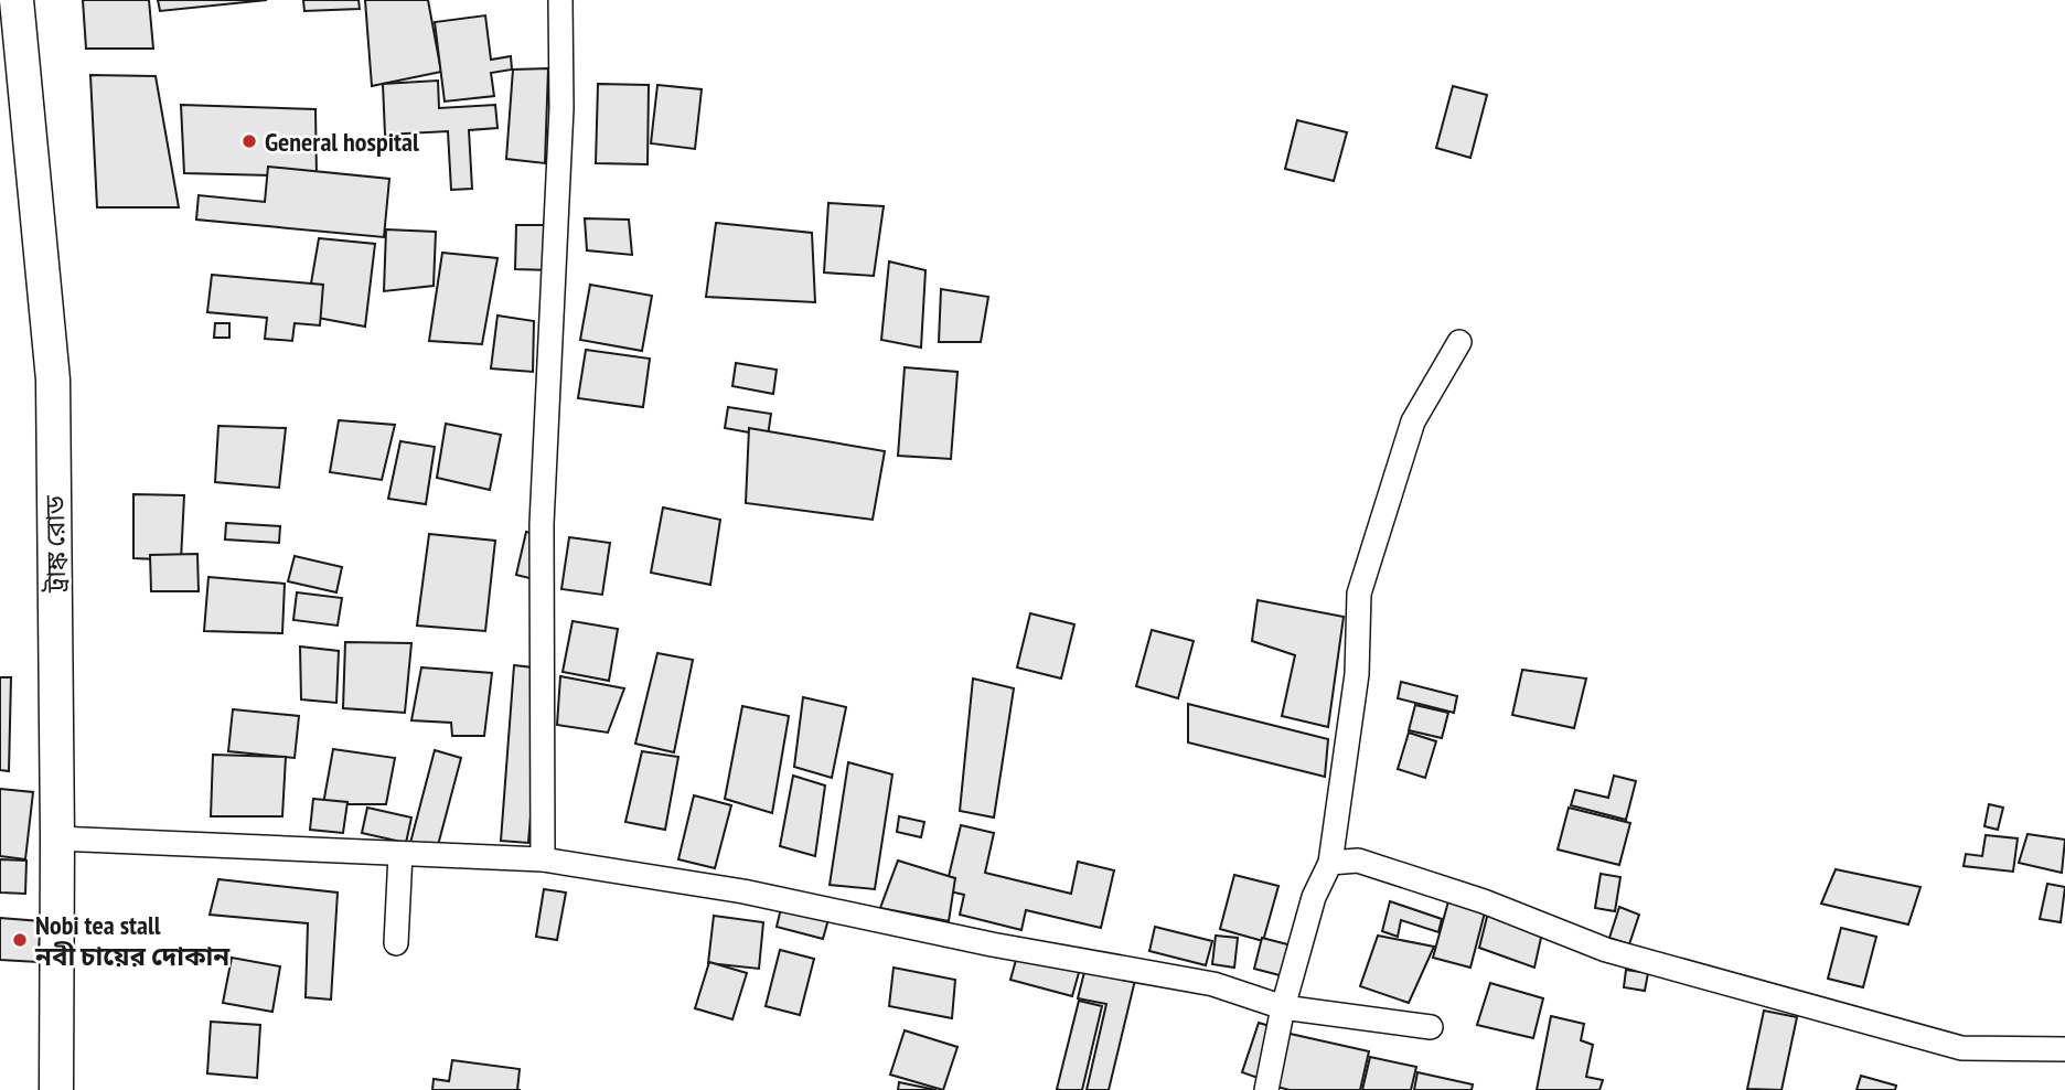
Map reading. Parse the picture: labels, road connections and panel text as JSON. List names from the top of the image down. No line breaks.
{"streets":{"main road":["ট্রাঙ্ক রোড"]},"places":["General hospital","Nobi tea stall নবী চায়ের দোকান"]}
